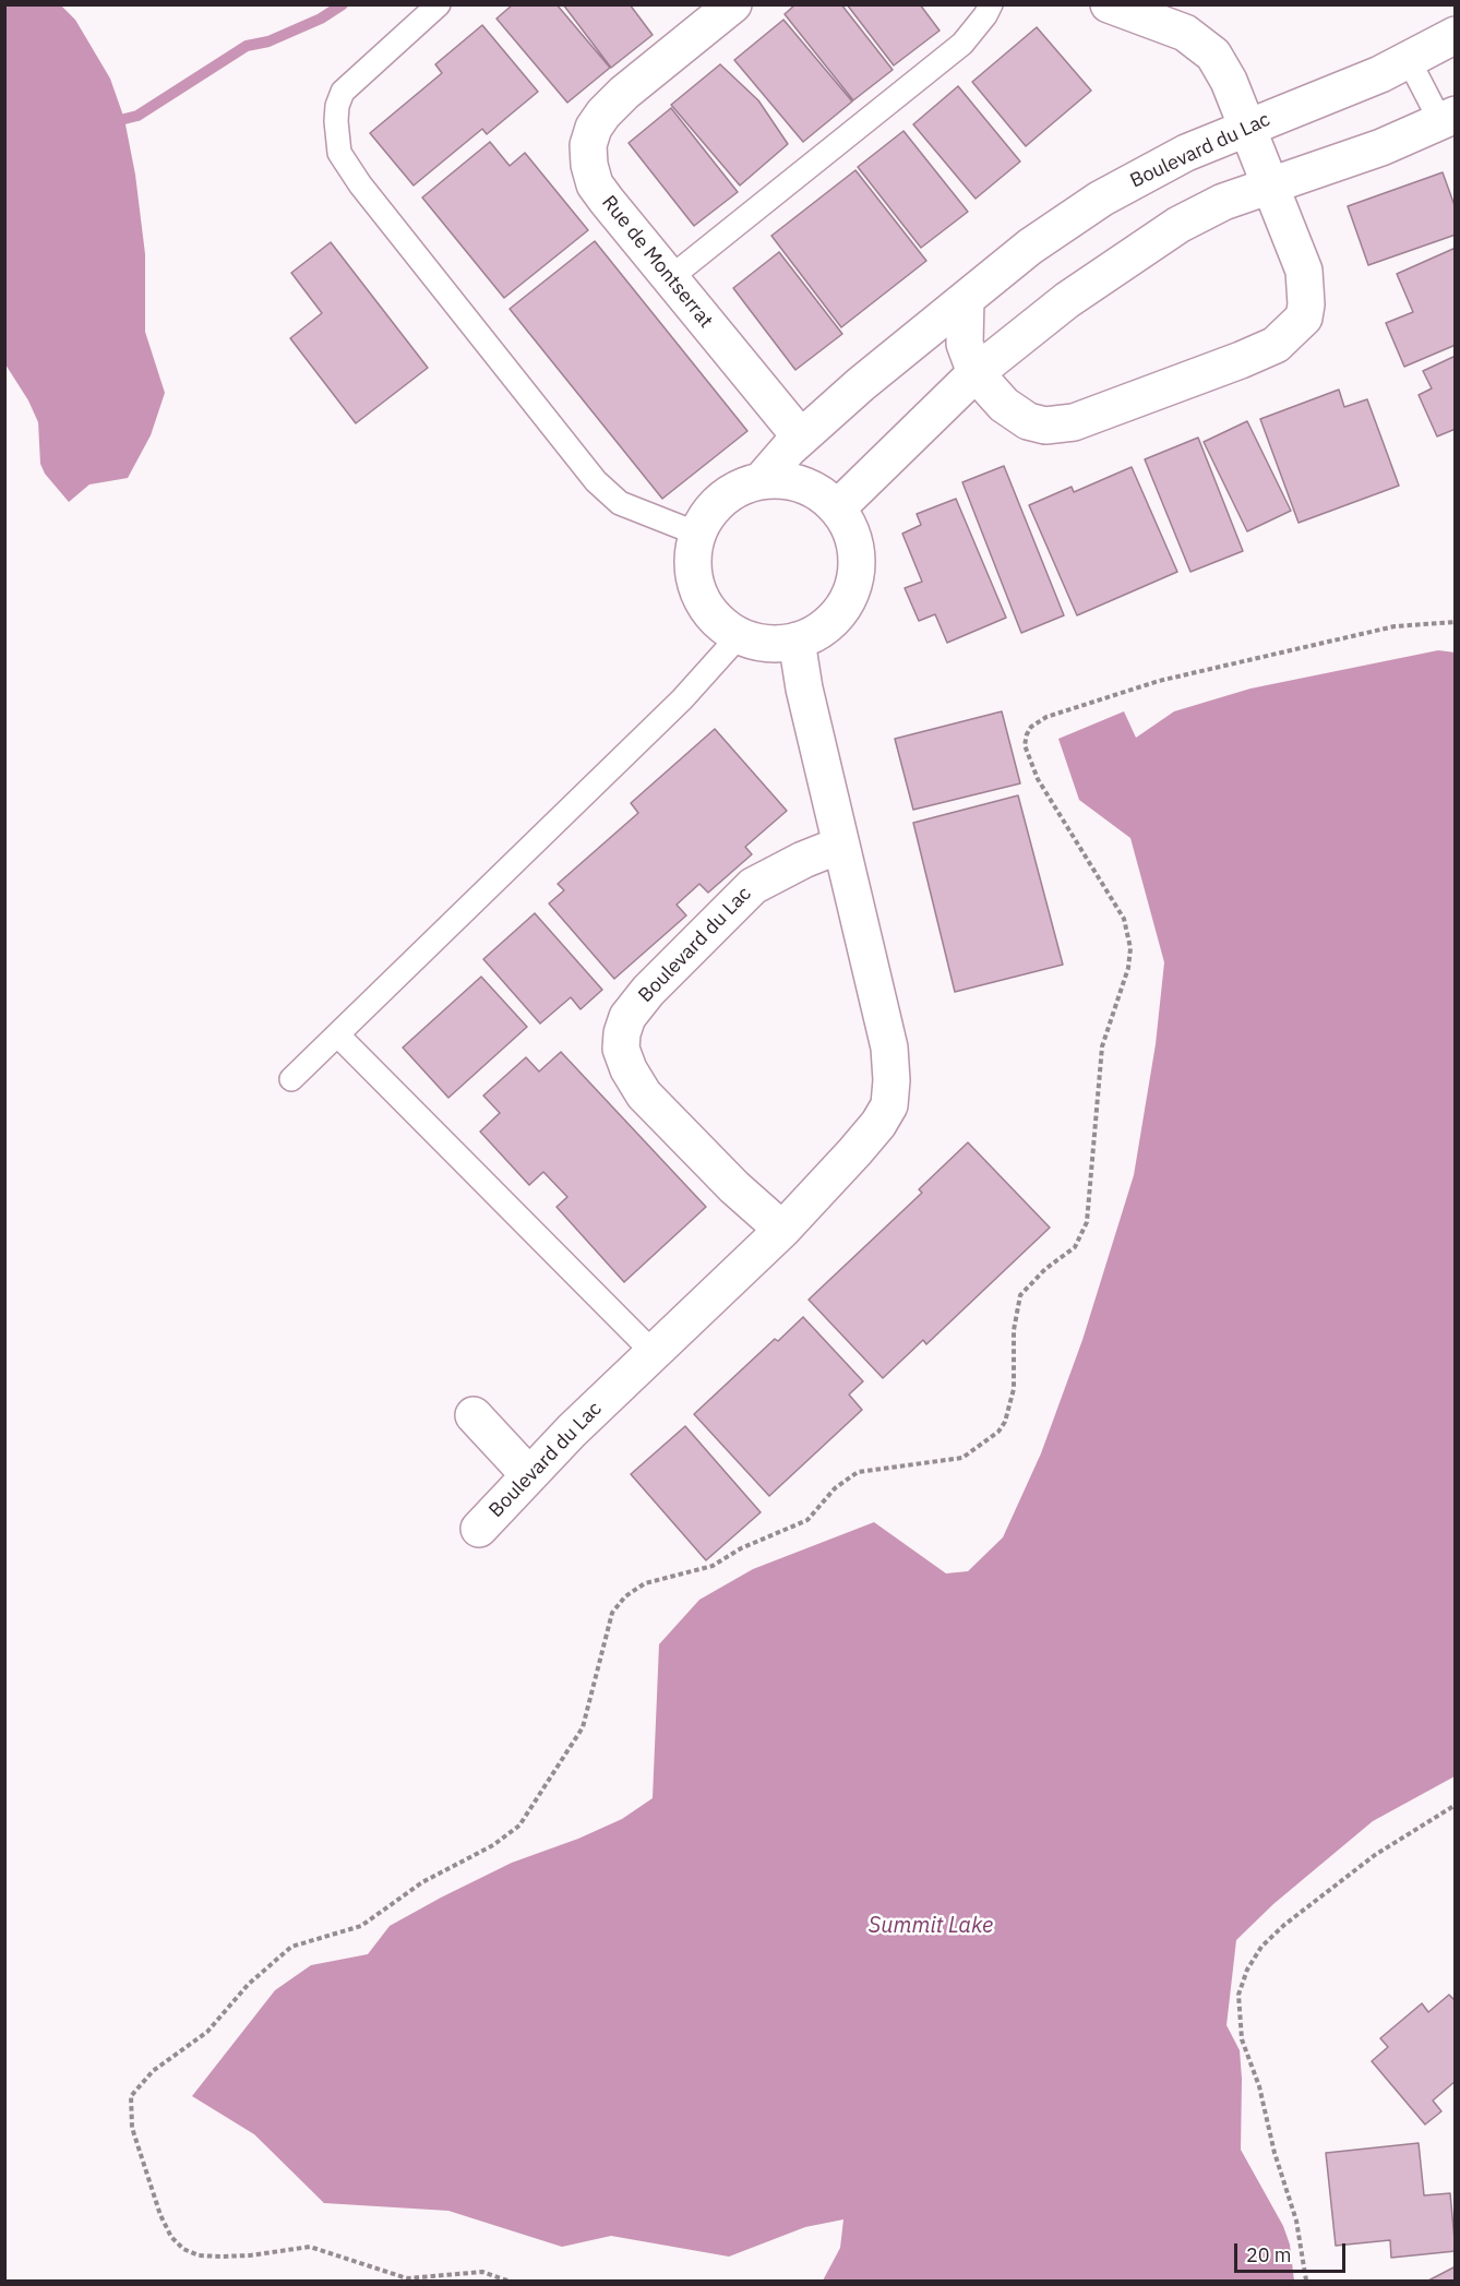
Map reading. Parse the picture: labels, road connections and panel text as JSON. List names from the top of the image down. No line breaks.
{"streets":{"street":["Boulevard du Lac","Rue de Montserrat"]},"crossings":[["Boulevard du Lac","Rue de Montserrat"]],"water":["Summit Lake"],"scale_bar":"20 m"}
